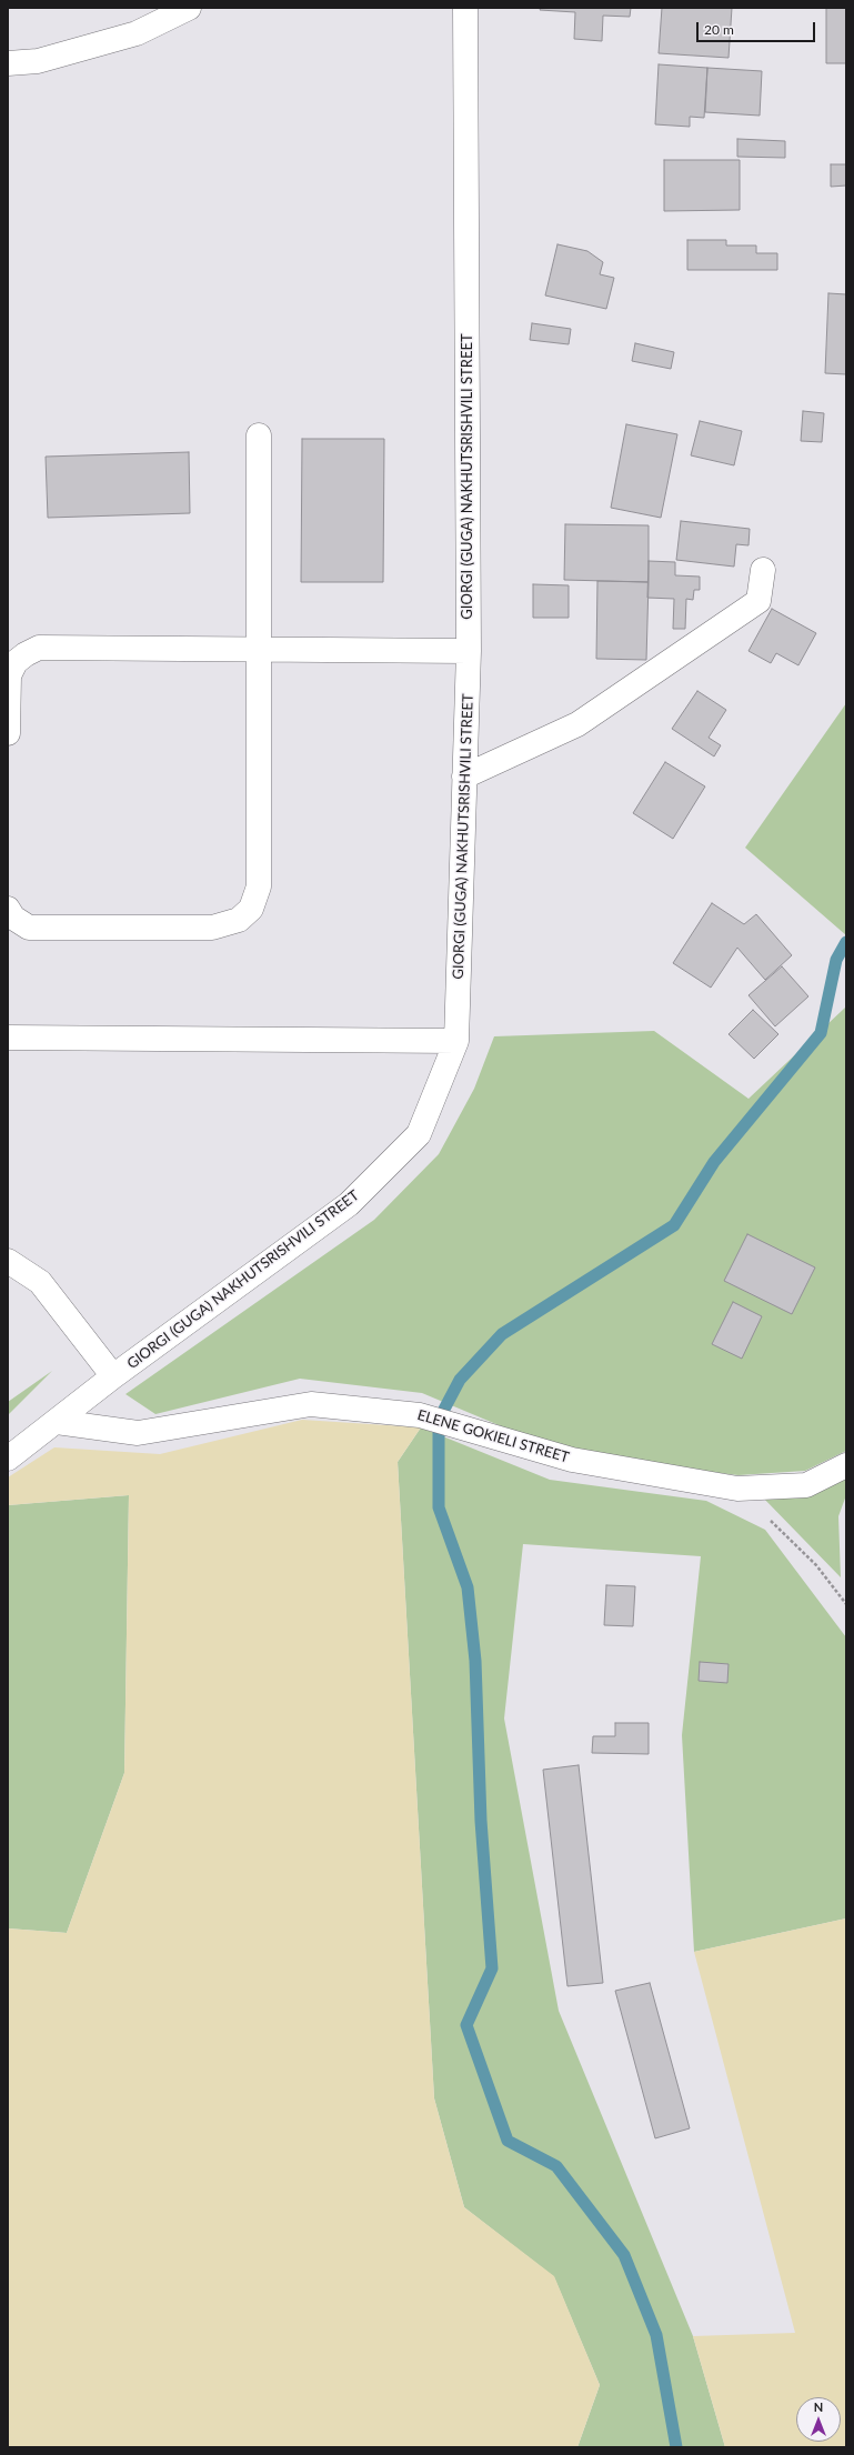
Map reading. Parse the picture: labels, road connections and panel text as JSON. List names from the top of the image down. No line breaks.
{"streets":{"street":["GIORGI (GUGA) NAKHUTSRISHVILI STREET","ELENE GOKIELI STREET"]},"crossings":[["GIORGI (GUGA) NAKHUTSRISHVILI STREET","ELENE GOKIELI STREET"]],"scale_bar":"20 m","north":"top"}
